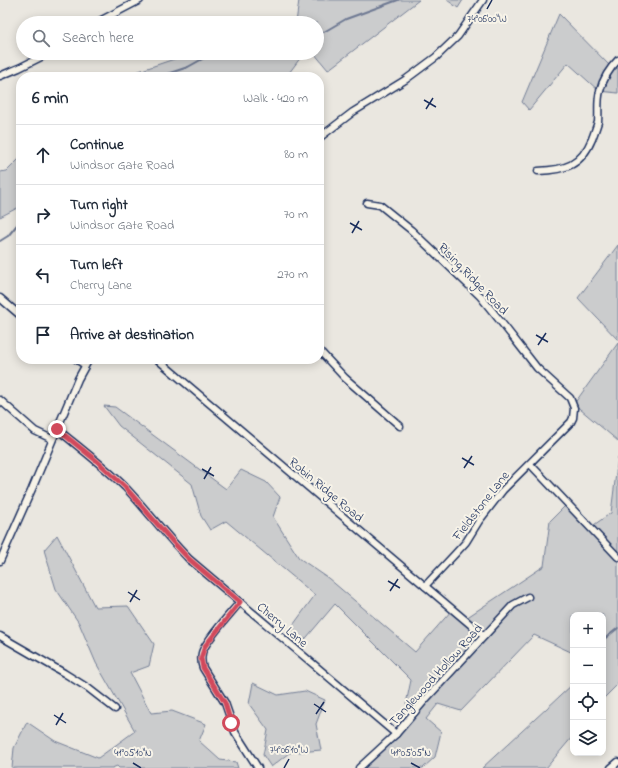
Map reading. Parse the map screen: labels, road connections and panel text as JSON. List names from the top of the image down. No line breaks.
{"streets":{"street":["Rising Ridge Road","Robin Ridge Road","Fieldstone Lane","Cherry Lane","Tanglewood Hollow Road"]},"crossings":[["Rising Ridge Road","Fieldstone Lane"],["Robin Ridge Road","Fieldstone Lane"],["Robin Ridge Road","Tanglewood Hollow Road"],["Cherry Lane","Tanglewood Hollow Road"]],"page":{"search":"Search here","heading":["6 min","Walk · 420 m"],"list":[["Continue","Windsor Gate Road","80 m"],["Turn right","Windsor Gate Road","70 m"],["Turn left","Cherry Lane","270 m"],"Arrive at destination"],"map_buttons":["+","−"]},"coordinates":["74°06'00\"W","74°06'10\"W","41°05'10\"N","41°05'05\"N"]}
